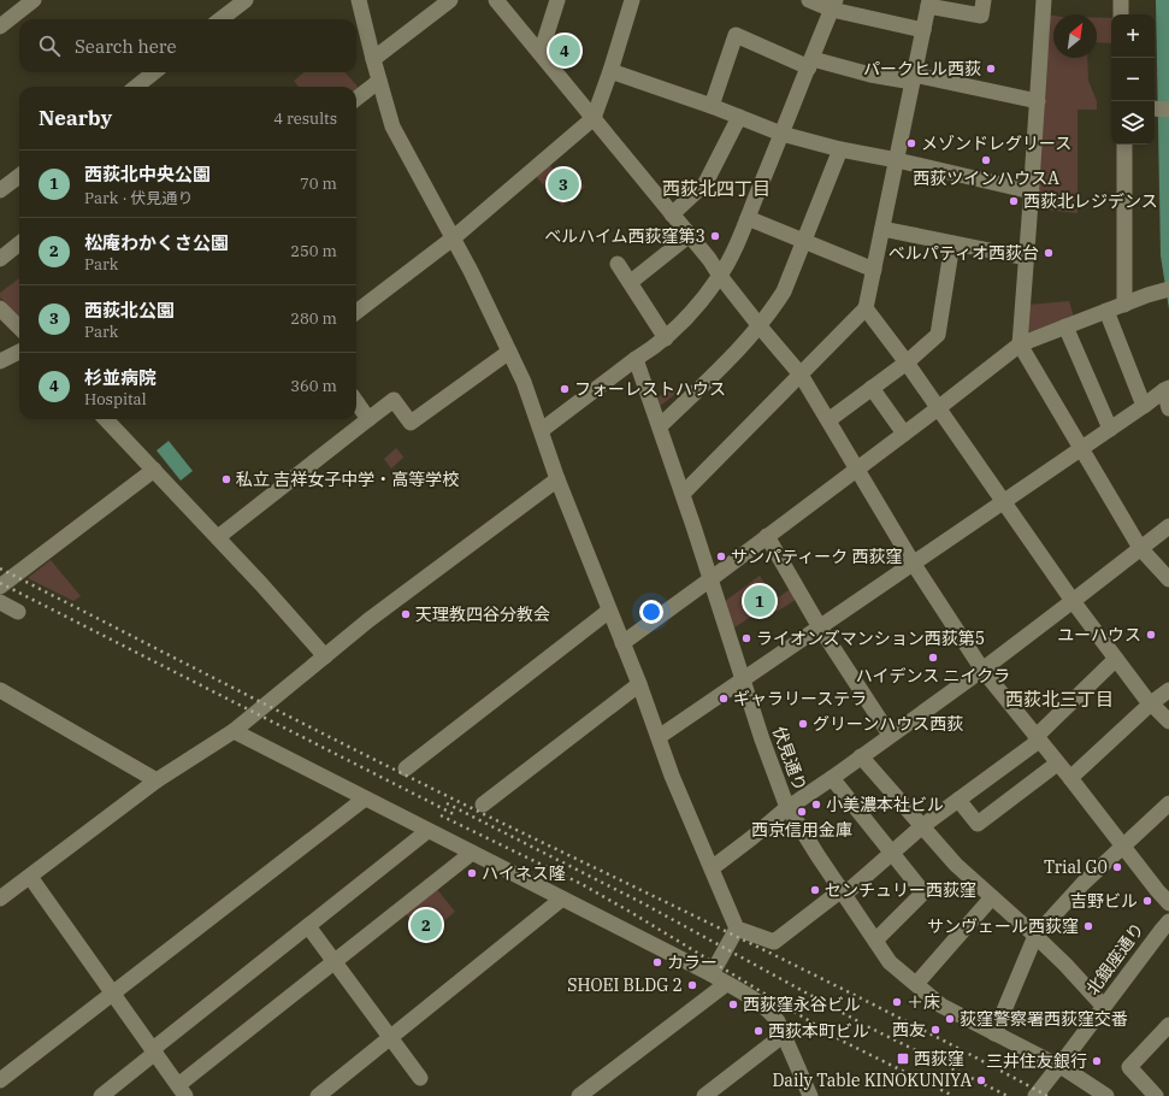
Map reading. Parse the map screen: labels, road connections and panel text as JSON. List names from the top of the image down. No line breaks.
{"streets":{"street":["伏見通り","北銀座通り"]},"crossings":[["伏見通り","北銀座通り"]],"districts":["西荻北四丁目","西荻北三丁目"],"places":{"other":["パークヒル西荻","メゾンドレグリース","西荻ツインハウスA","西荻北レジデンス","ベルハイム西荻窪第3","ベルパティオ西荻台","フォーレストハウス","私立 吉祥女子中学・高等学校","サンパティーク 西荻窪","天理教四谷分教会","ユーハウス","ライオンズマンション西荻第5","ハイデンス ニイクラ","ギャラリーステラ","グリーンハウス西荻","小美濃本社ビル","西京信用金庫","Trial G0","ハイネス隆","センチュリー西荻窪","吉野ビル","サンヴェール西荻窪","カラー","SHOEI BLDG 2","＋床","西荻窪永谷ビル","荻窪警察署西荻窪交番","西友","西荻本町ビル","三井住友銀行","Daily Table KINOKUNIYA"],"transit":["西荻窪"]},"north":"top right","page":{"map_buttons":["+","−"],"search":"Search here","pins":["4","3","1","2"],"heading":["Nearby","4 results"],"list":[{"mark":"1","name":"西荻北中央公園","note":"Park · 伏見通り","value":"70 m"},{"mark":"2","name":"松庵わかくさ公園","note":"Park","value":"250 m"},{"mark":"3","name":"西荻北公園","note":"Park","value":"280 m"},{"mark":"4","name":"杉並病院","note":"Hospital","value":"360 m"}]}}
